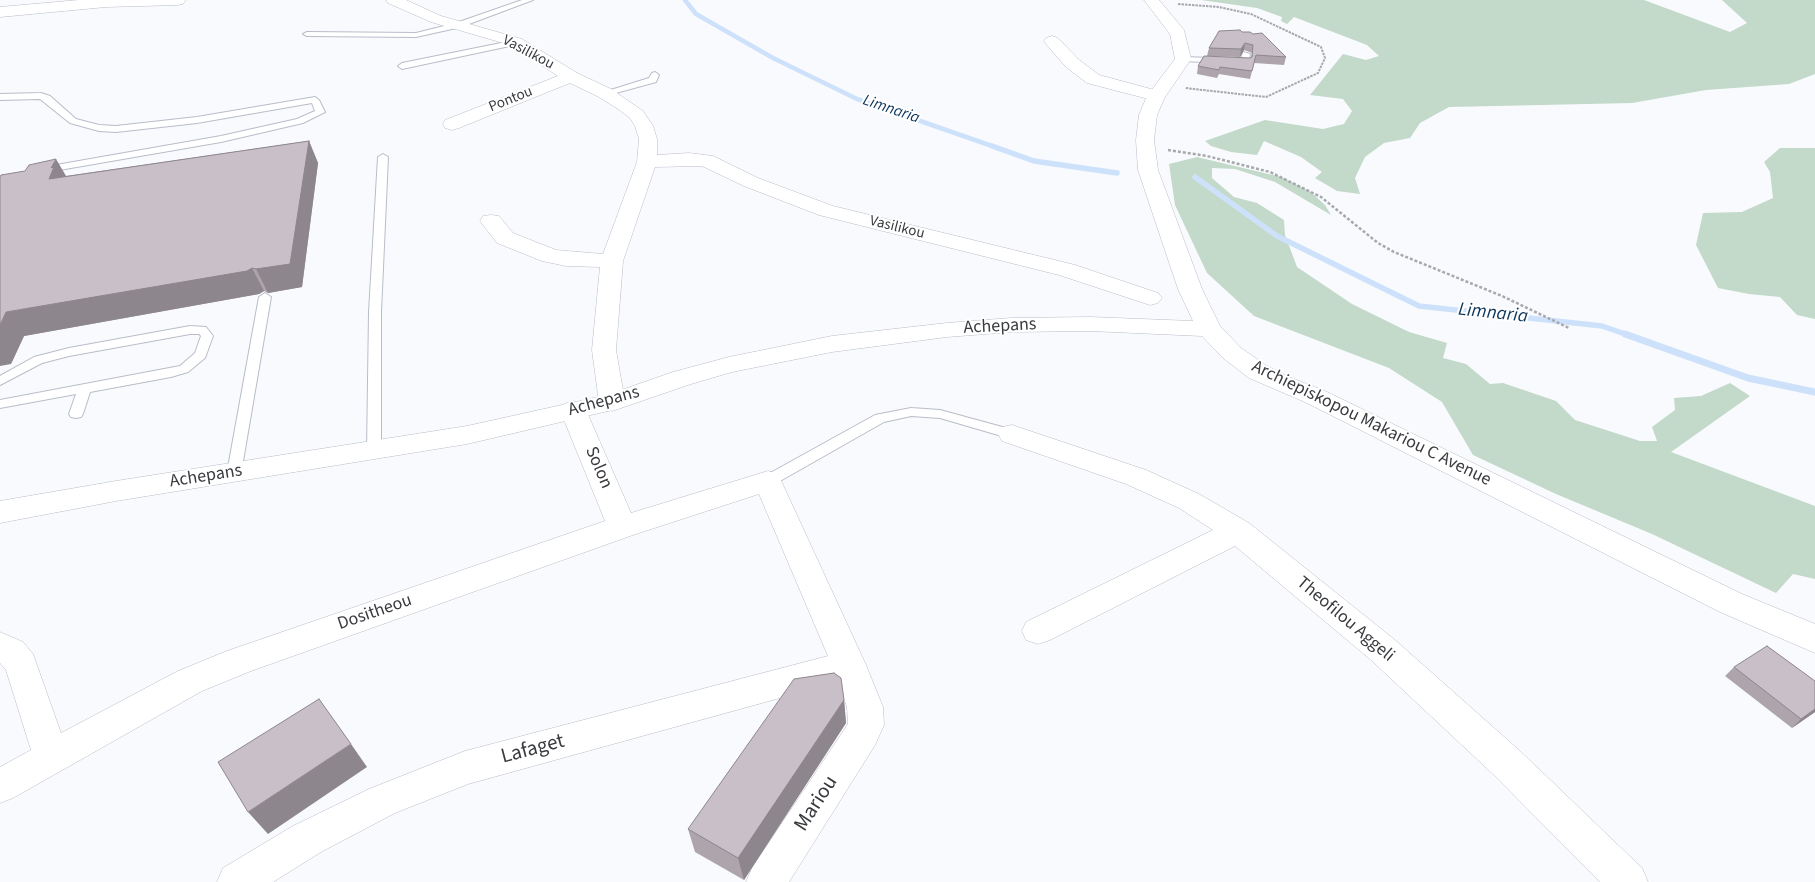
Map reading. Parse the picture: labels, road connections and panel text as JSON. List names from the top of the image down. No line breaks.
{"streets":{"street":["Vasilikou","Pontou","Achepans","Archiepiskopou Makariou C Avenue","Solon","Dositheou","Theofilou Aggeli","Lafaget","Mariou"]},"crossings":[["Vasilikou","Pontou"],["Vasilikou","Achepans"],["Achepans","Archiepiskopou Makariou C Avenue"],["Achepans","Solon"],["Solon","Dositheou"],["Lafaget","Mariou"]],"water":["Limnaria"]}
